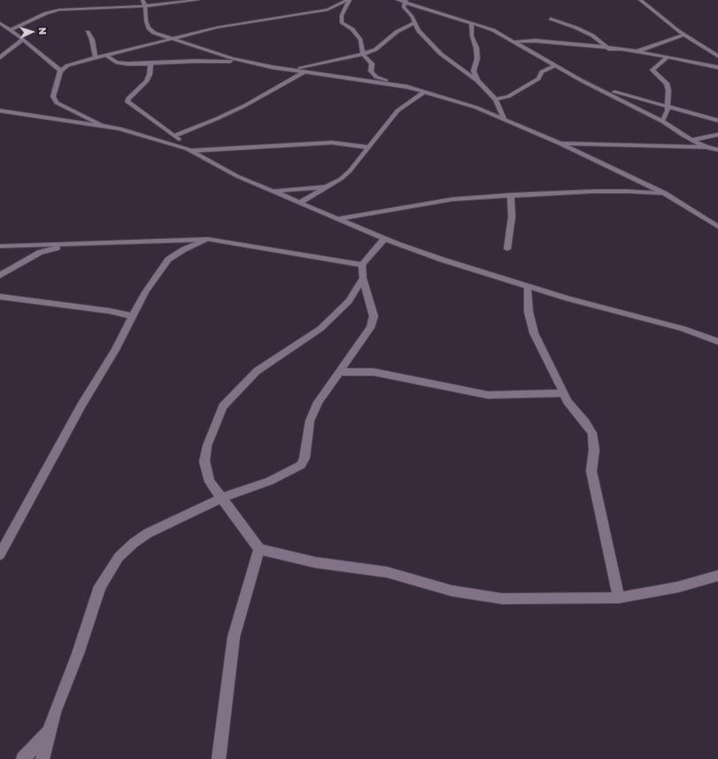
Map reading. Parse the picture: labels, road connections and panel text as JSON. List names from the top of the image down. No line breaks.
{"north":"right"}
